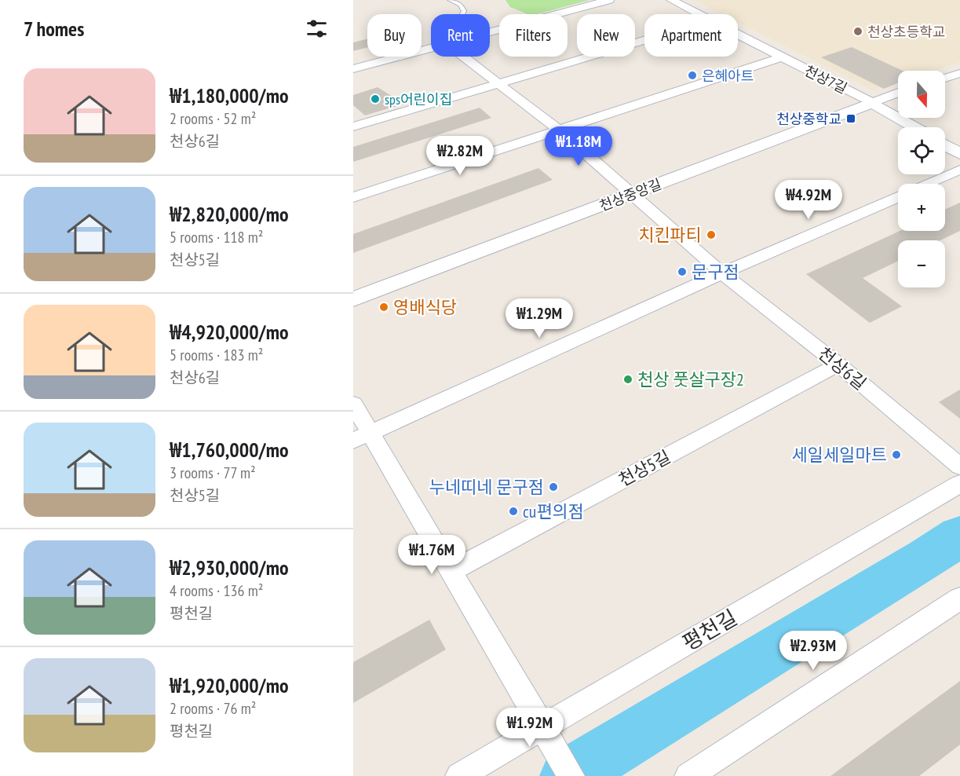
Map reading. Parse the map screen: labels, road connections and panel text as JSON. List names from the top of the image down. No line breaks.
{"streets":{"street":["천상7길","천상중앙길","천상6길","천상5길","평천길"]},"crossings":[["천상7길","천상중앙길"],["천상중앙길","천상6길"],["천상6길","천상5길"]],"places":{"other":["천상초등학교","은혜아트","sps어린이집","치킨파티","문구점","영배식당","천상 풋살구장2","세일세일마트","누네띠네 문구점","cu편의점"],"transit":["천상중학교"]},"north":"bottom","page":{"heading":"7 homes","chip":["Buy","Rent","Filters","New","Apartment"],"list":[{"name":"₩1,180,000/mo","note":"2 rooms · 52 m² · 천상6길"},{"name":"₩2,820,000/mo","note":"5 rooms · 118 m² · 천상5길"},{"name":"₩4,920,000/mo","note":"5 rooms · 183 m² · 천상6길"},{"name":"₩1,760,000/mo","note":"3 rooms · 77 m² · 천상5길"},{"name":"₩2,930,000/mo","note":"4 rooms · 136 m² · 평천길"},{"name":"₩1,920,000/mo","note":"2 rooms · 76 m² · 평천길"}],"map_buttons":["+","−"],"price":["₩1.18M","₩2.82M","₩4.92M","₩1.29M","₩1.76M","₩2.93M","₩1.92M"]}}
